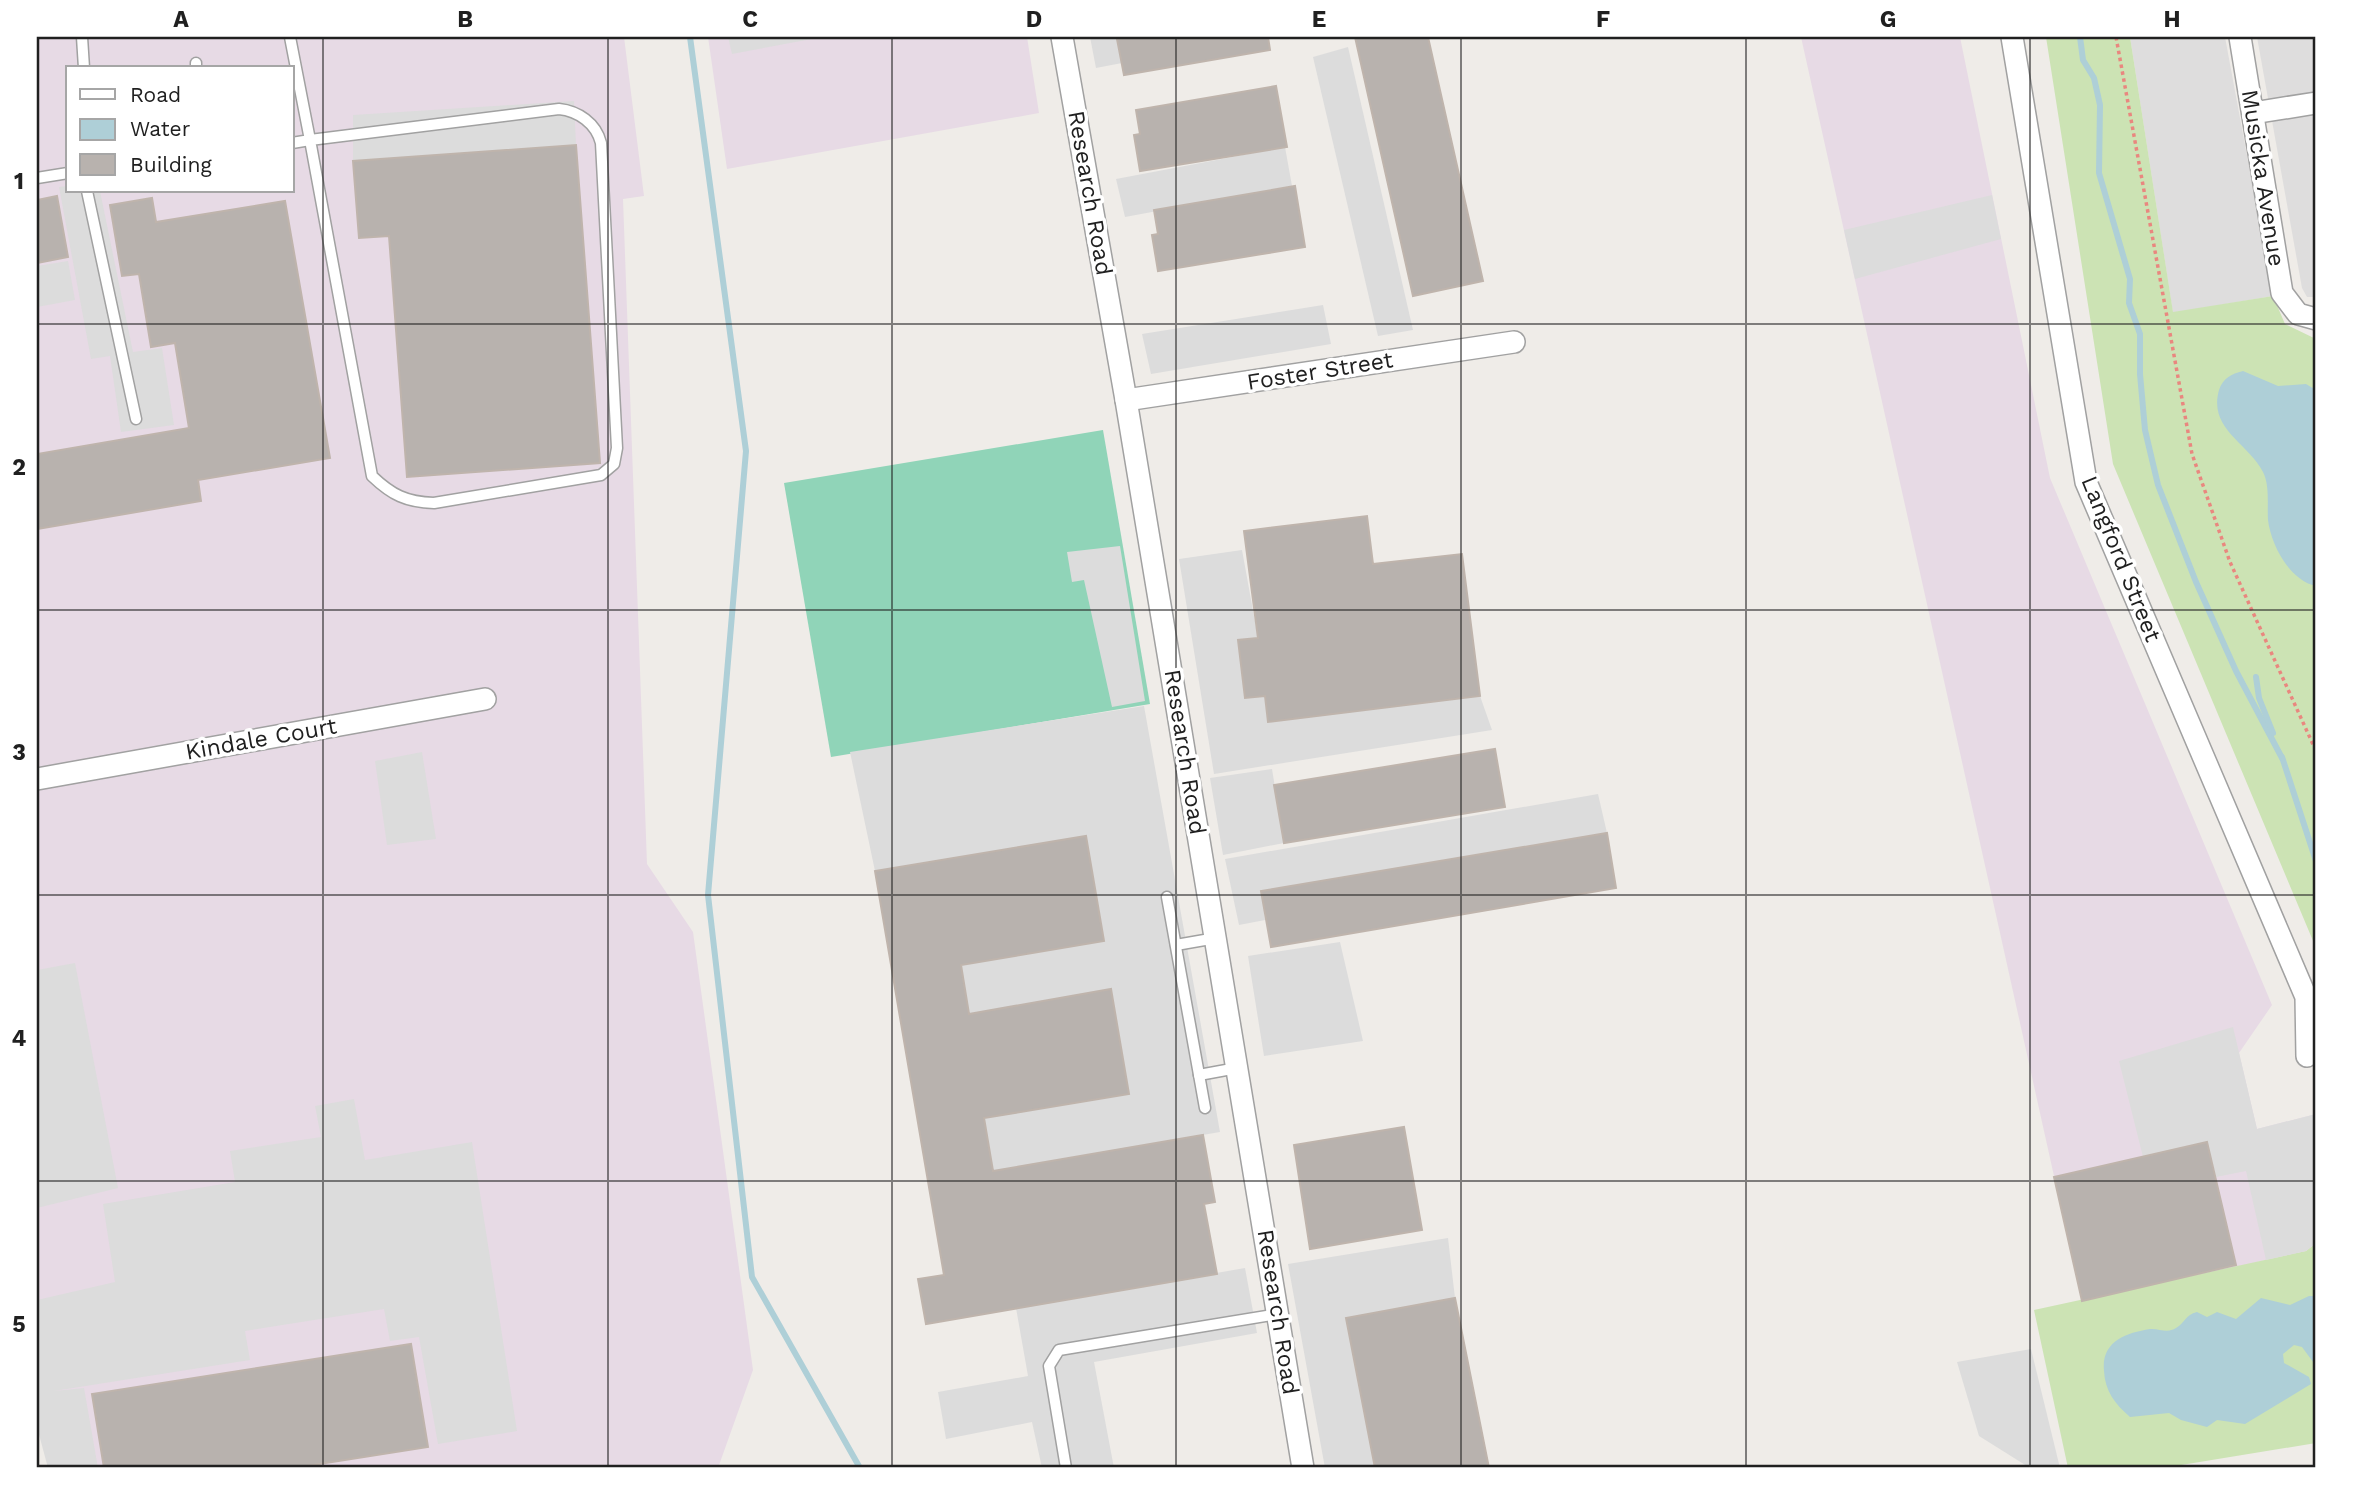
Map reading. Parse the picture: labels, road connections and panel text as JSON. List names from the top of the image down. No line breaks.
{"streets":{"street":["Musicka Avenue","Research Road","Foster Street","Langford Street","Kindale Court"]},"crossings":[["Research Road","Foster Street"]],"legend":["Road","Water","Building"],"grid":{"columns":["A","B","C","D","E","F","G","H"],"rows":["1","2","3","4","5"]}}
